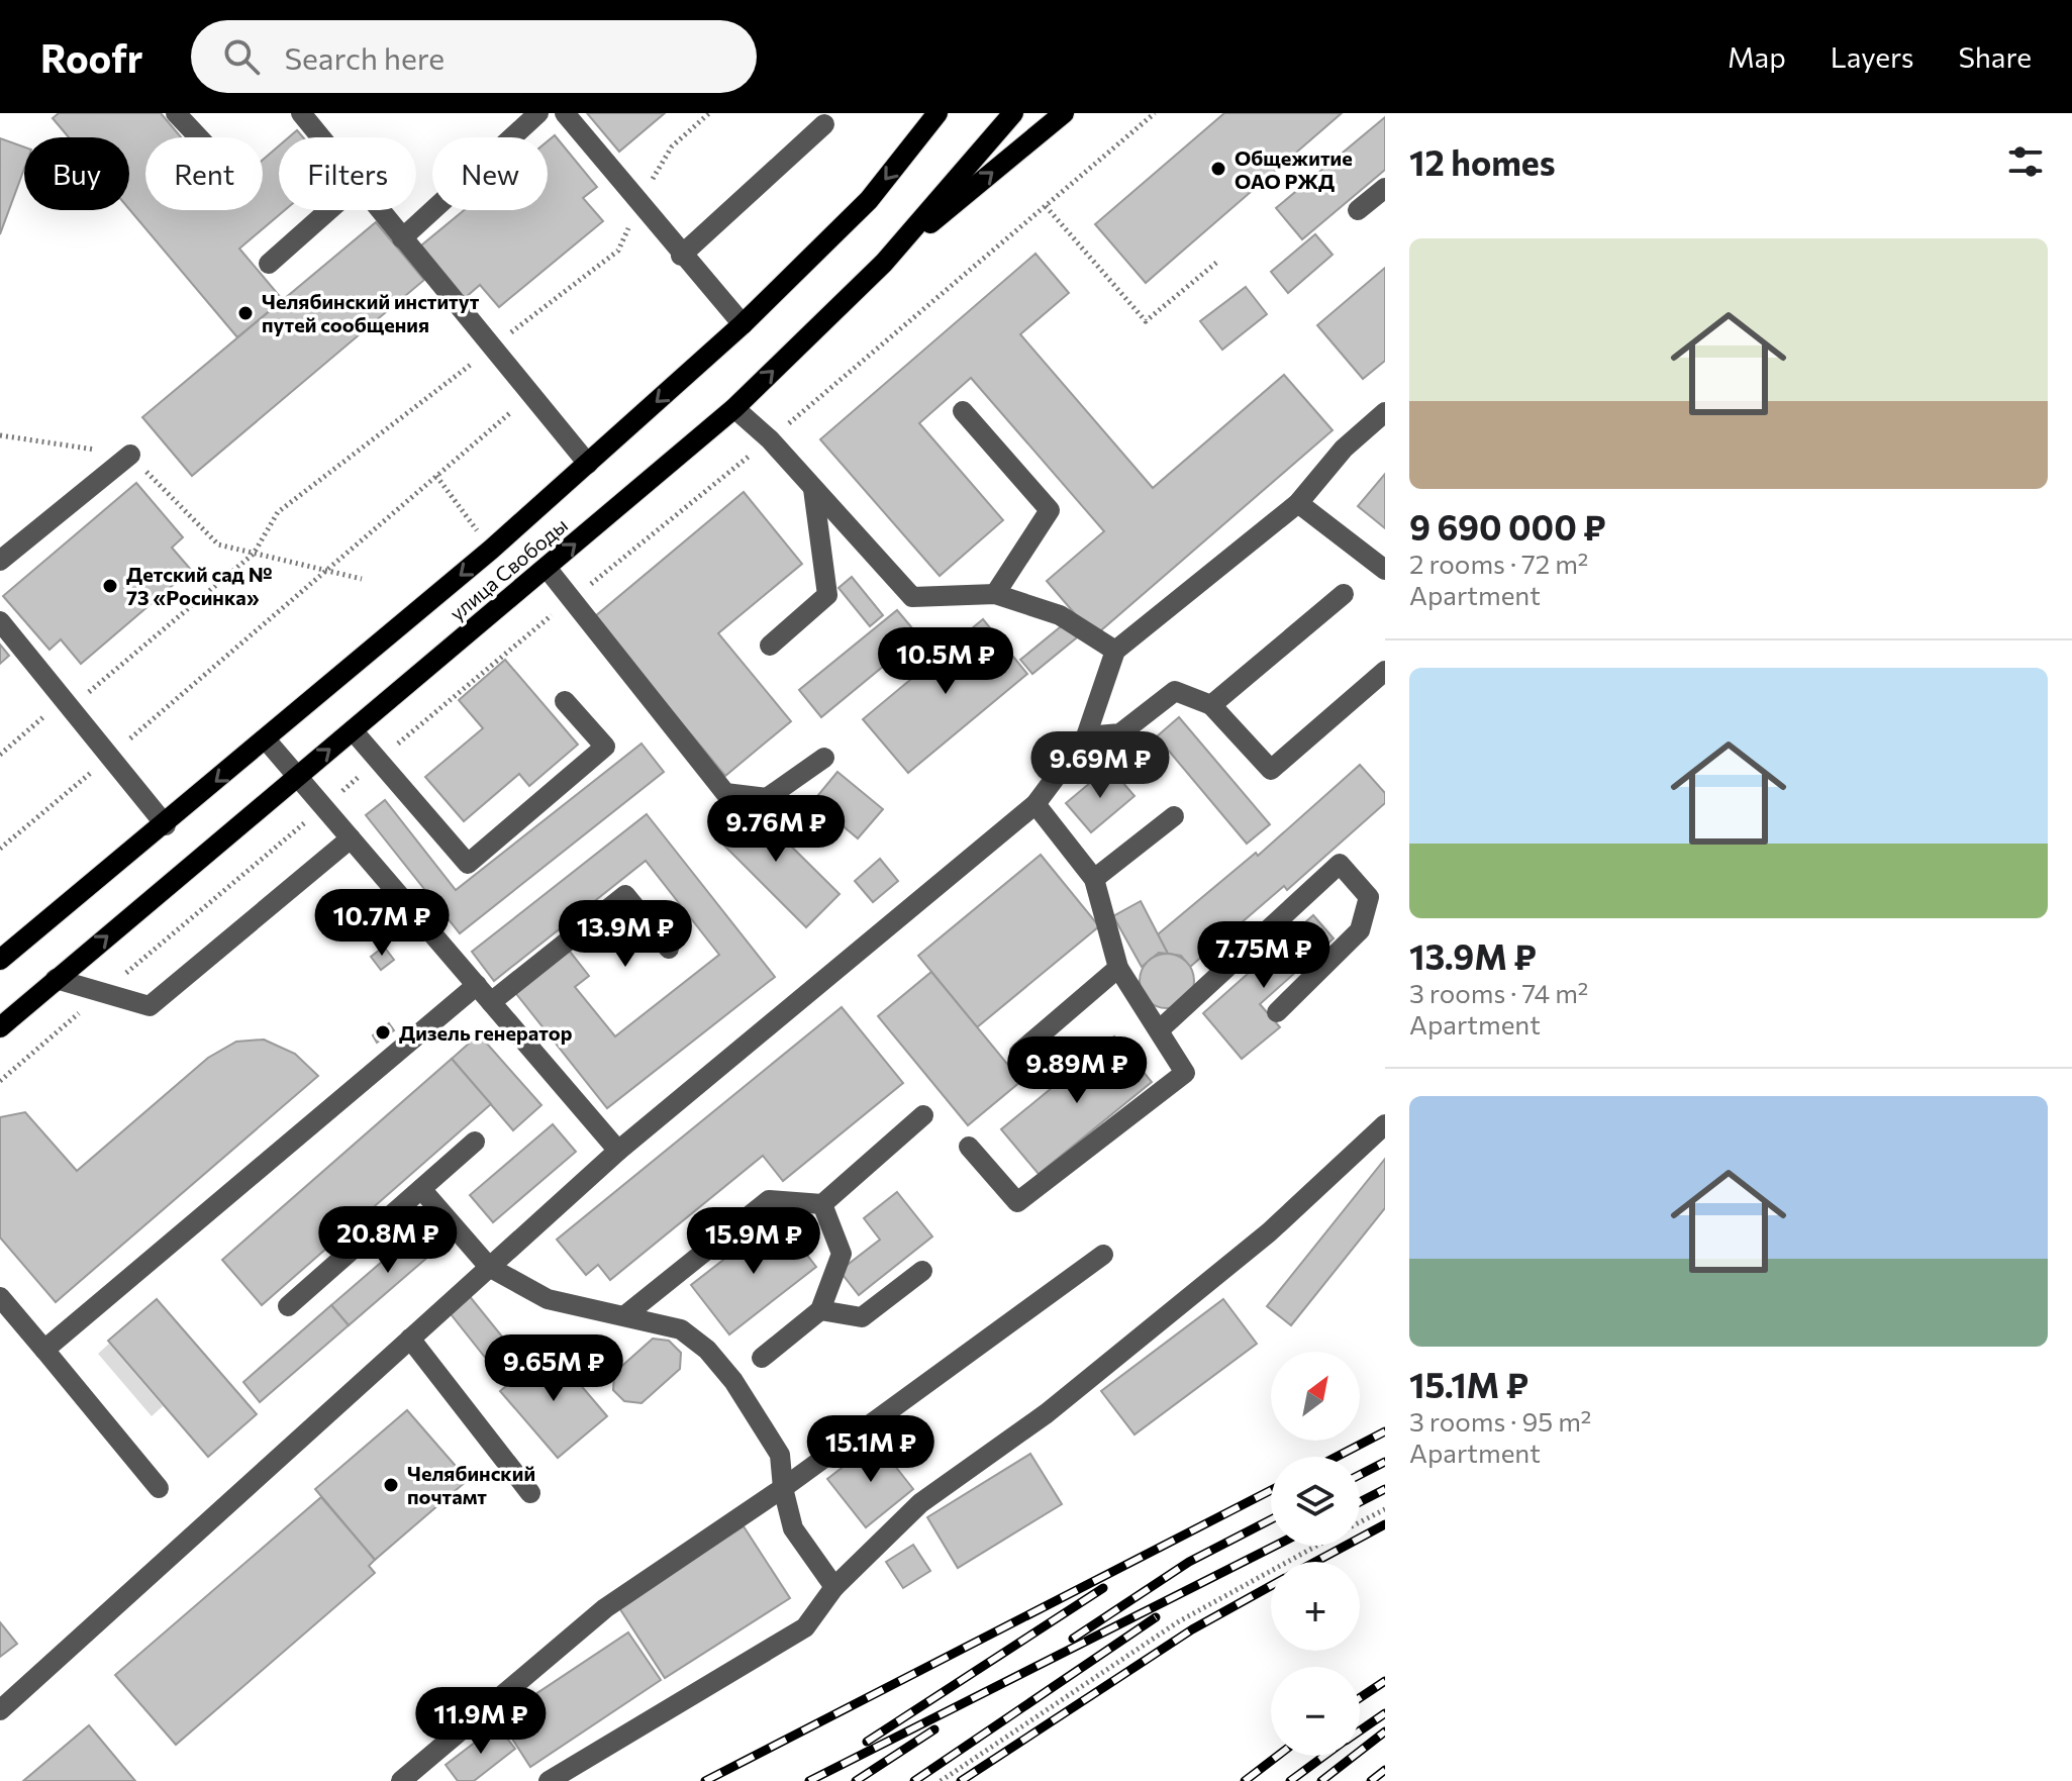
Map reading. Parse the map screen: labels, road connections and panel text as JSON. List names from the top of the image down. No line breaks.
{"streets":{"main road":["улица Свободы"]},"places":["Общежитие ОАО РЖД","Челябинский институт путей сообщения","Детский сад № 73 «Росинка»","Дизель генератор","Челябинский почтамт"],"north":"top right","page":{"header":"Roofr","search":"Search here","nav":["Map","Layers","Share"],"heading":"12 homes","chip":["Buy","Rent","Filters","New"],"list":[{"name":"9 690 000 ₽","note":"2 rooms · 72 m² · Apartment"},{"name":"13.9M ₽","note":"3 rooms · 74 m² · Apartment"},{"name":"15.1M ₽","note":"3 rooms · 95 m² · Apartment"}],"price":["10.5M ₽","9.69M ₽","9.76M ₽","10.7M ₽","13.9M ₽","7.75M ₽","9.89M ₽","20.8M ₽","15.9M ₽","9.65M ₽","15.1M ₽","11.9M ₽"],"map_buttons":["+","−"]}}
